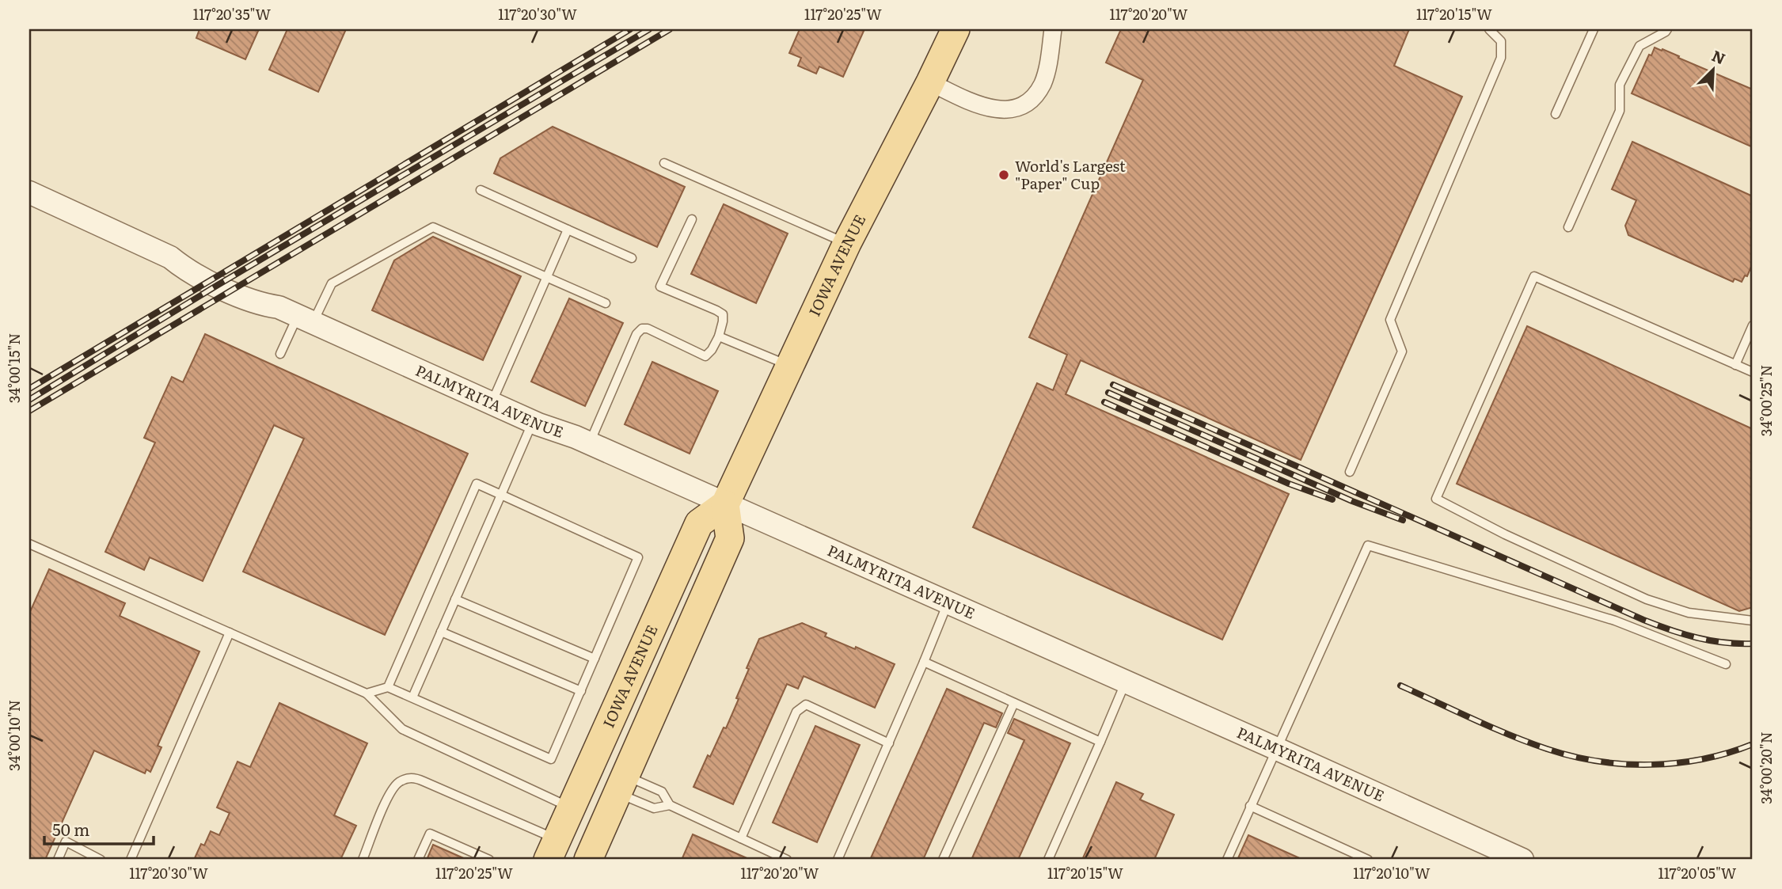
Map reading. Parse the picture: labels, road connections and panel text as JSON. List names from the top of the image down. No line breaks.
{"streets":{"main road":["IOWA AVENUE"],"street":["PALMYRITA AVENUE"]},"crossings":[["IOWA AVENUE","PALMYRITA AVENUE"]],"places":["World's Largest \"Paper\" Cup"],"scale_bar":"50 m","north":"top right","coordinates":["117°20'35\"W","117°20'30\"W","117°20'25\"W","117°20'20\"W","117°20'15\"W","34°00'15\"N","34°00'25\"N","34°00'10\"N","34°00'20\"N","117°20'10\"W","117°20'05\"W"]}
